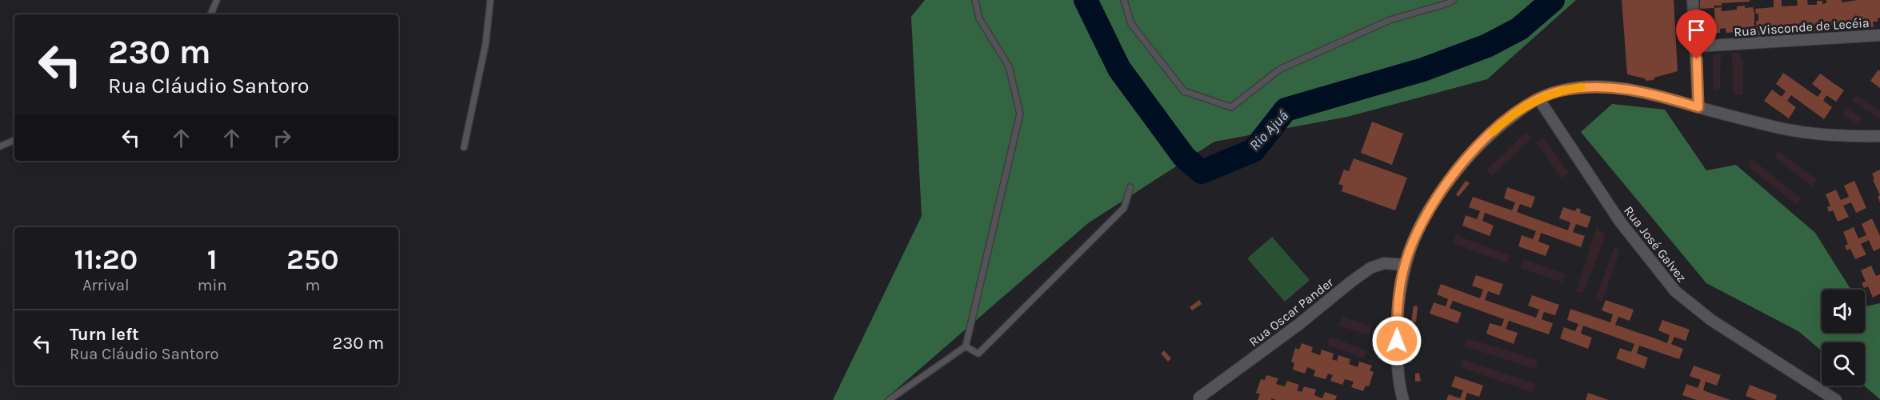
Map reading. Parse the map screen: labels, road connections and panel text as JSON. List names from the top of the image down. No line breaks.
{"streets":{"street":["Rua Visconde de Lecéia","Rua José Galvez","Rua Oscar Pander"]},"water":["Rio Ajuá"],"page":{"turn":["230 m","Rua Cláudio Santoro"],"eta":["11:20","Arrival","1","min","250","m"],"list":[{"name":"Turn left","note":"Rua Cláudio Santoro","value":"230 m"}]}}
